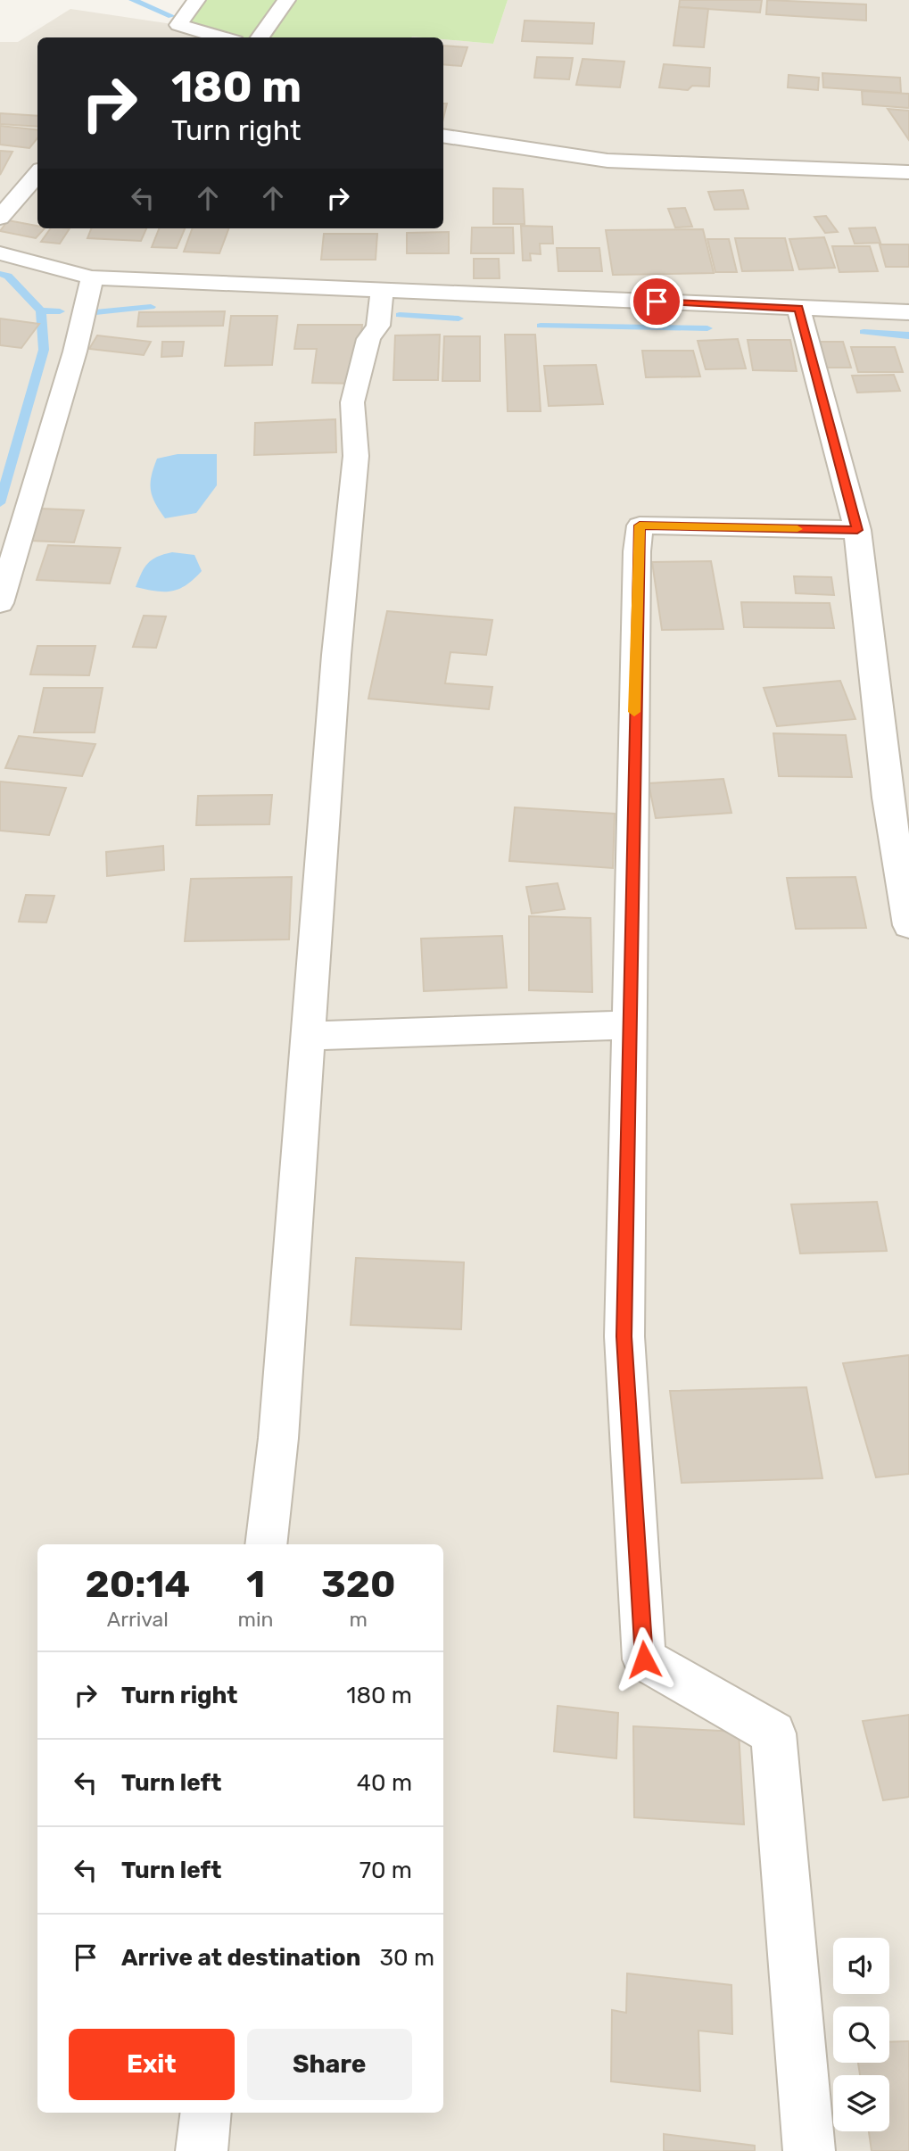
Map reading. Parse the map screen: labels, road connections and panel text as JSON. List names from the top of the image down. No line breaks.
{"page":{"turn":["180 m","Turn right"],"eta":["20:14","Arrival","1","min","320","m"],"list":[{"name":"Turn right","value":"180 m"},{"name":"Turn left","value":"40 m"},{"name":"Turn left","value":"70 m"},{"name":"Arrive at destination","value":"30 m"}],"buttons":["Exit","Share"]}}
